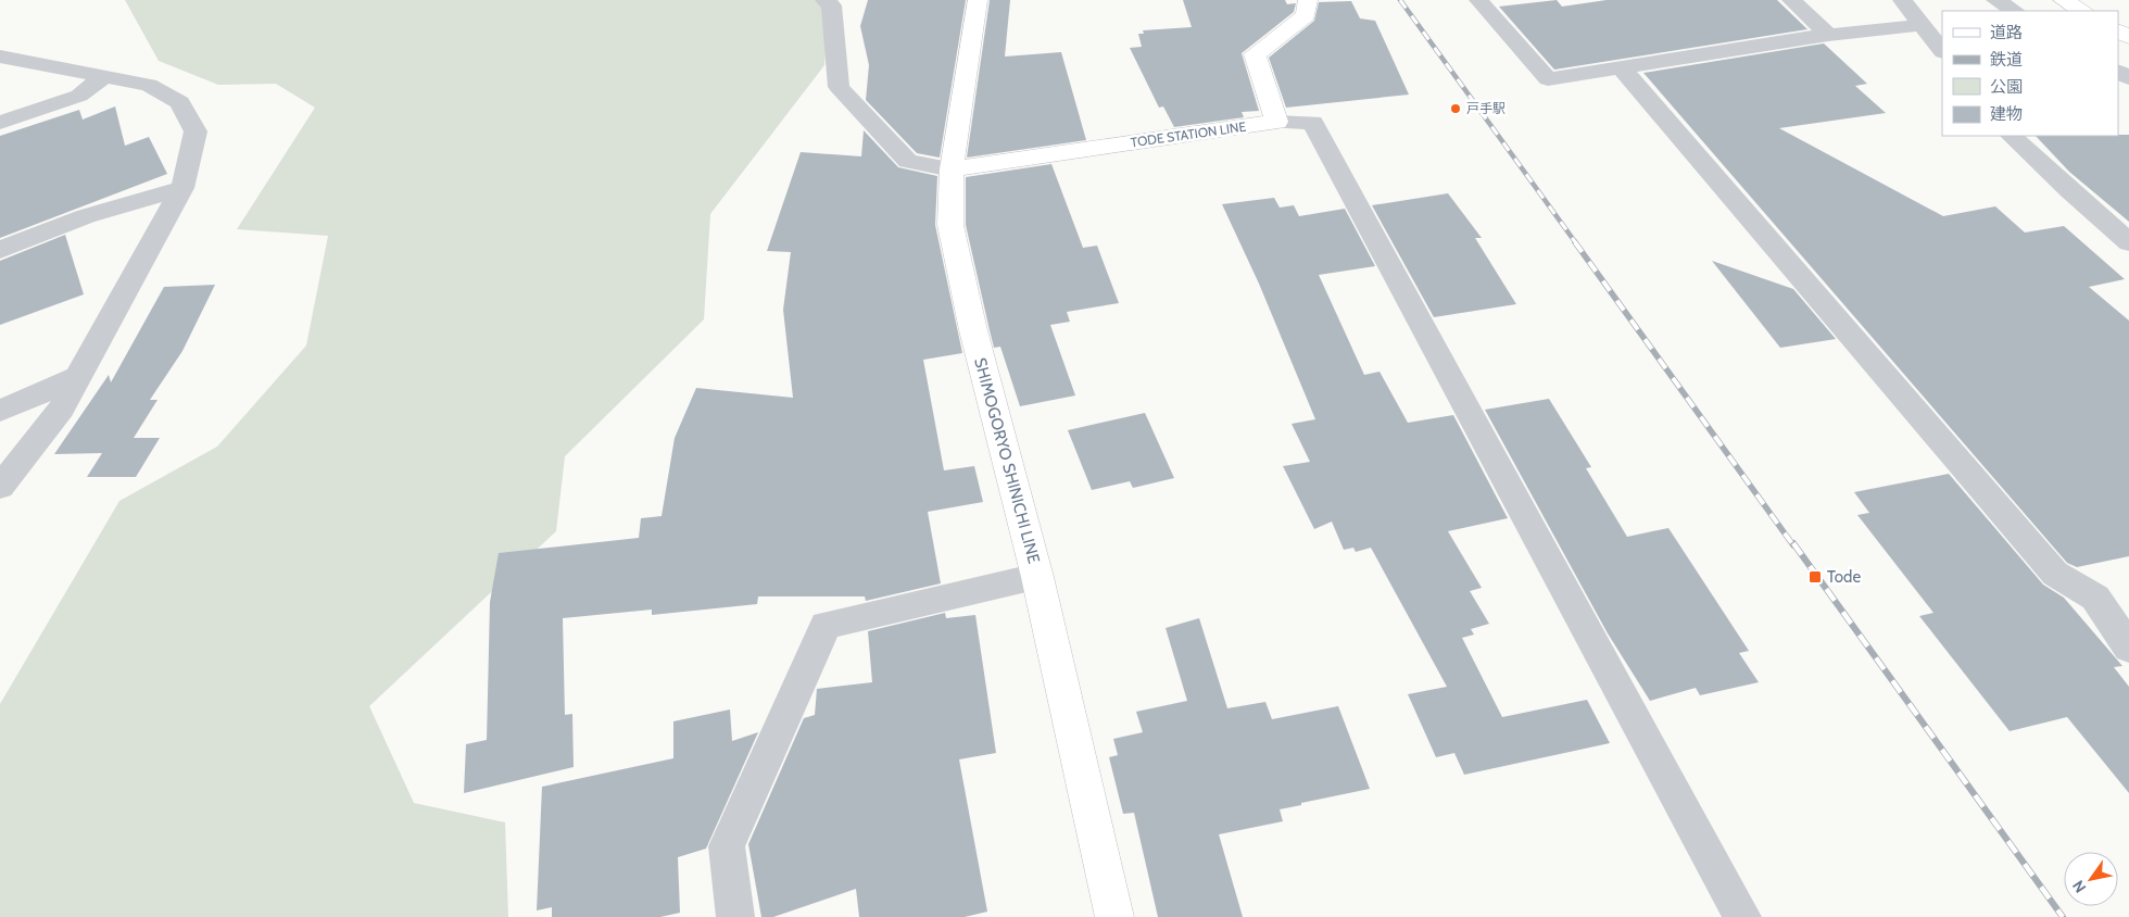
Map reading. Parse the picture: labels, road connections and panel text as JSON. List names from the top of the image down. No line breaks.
{"streets":{"main road":["TODE STATION LINE","SHIMOGORYO SHINICHI LINE"]},"crossings":[["TODE STATION LINE","SHIMOGORYO SHINICHI LINE"]],"places":{"other":["戸手駅"],"transit":["Tode"]},"legend":["道路","鉄道","公園","建物"],"north":"bottom left"}
